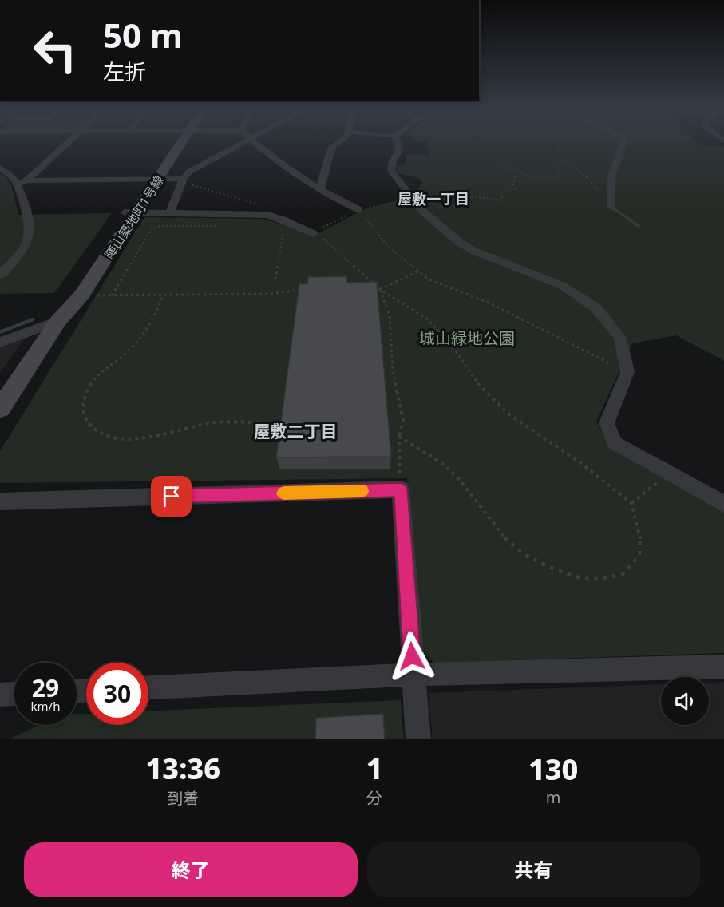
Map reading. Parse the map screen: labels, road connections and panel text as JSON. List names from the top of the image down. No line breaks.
{"streets":{"street":["陣山築地町1号線"]},"districts":["屋敷一丁目","屋敷二丁目"],"parks":["城山緑地公園"],"page":{"turn":["50 m","左折"],"speed":"29 km/h","limit":"30","eta":["13:36","到着","1","分","130","m"],"buttons":["終了","共有"]}}
